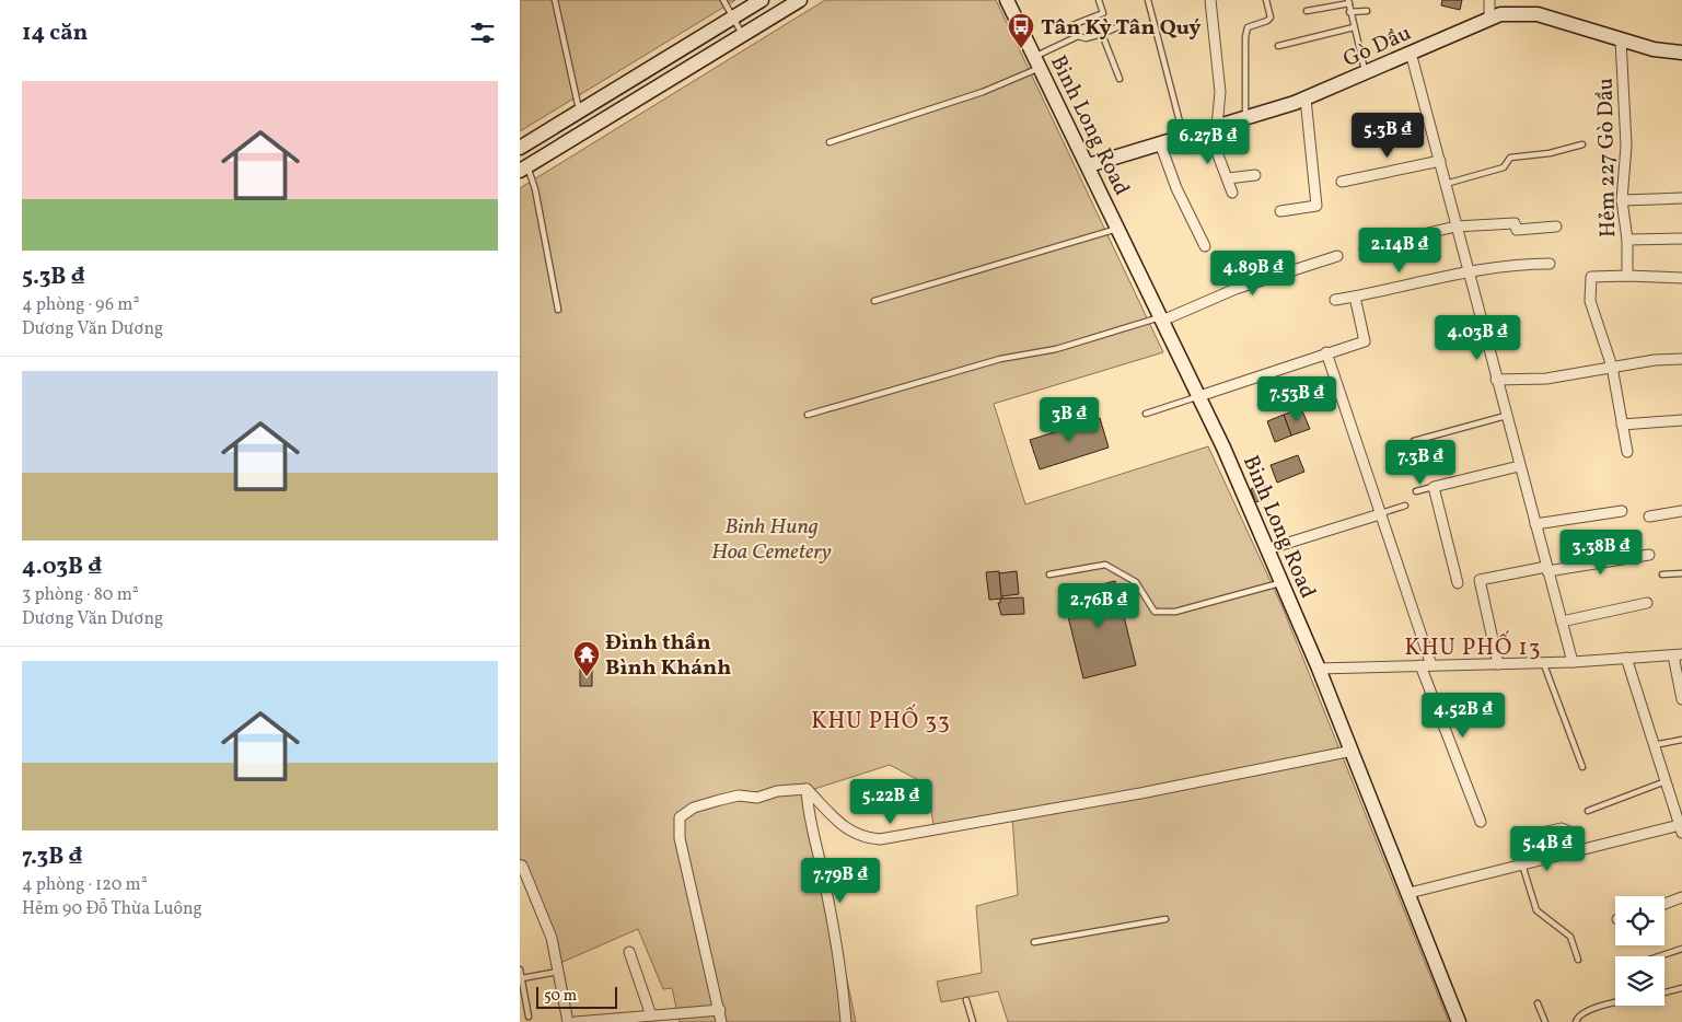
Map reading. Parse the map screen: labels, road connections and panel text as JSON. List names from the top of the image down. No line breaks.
{"streets":{"main road":["Gò Dầu","Binh Long Road"],"street":["Hẻm 227 Gò Dầu"]},"crossings":[["Gò Dầu","Binh Long Road"],["Gò Dầu","Hẻm 227 Gò Dầu"]],"districts":["KHU PHỐ 13","KHU PHỐ 33"],"parks":["Binh Hung Hoa Cemetery"],"places":{"bus stop":["Tân Kỳ Tân Quý"],"temple":["Đình thần Bình Khánh"]},"scale_bar":"50 m","page":{"heading":"14 căn","list":[{"name":"5.3B ₫","note":"4 phòng · 96 m² · Dương Văn Dương"},{"name":"4.03B ₫","note":"3 phòng · 80 m² · Dương Văn Dương"},{"name":"7.3B ₫","note":"4 phòng · 120 m² · Hẻm 90 Đỗ Thừa Luông"}],"price":["5.3B ₫","6.27B ₫","2.14B ₫","4.89B ₫","4.03B ₫","7.53B ₫","3B ₫","7.3B ₫","3.38B ₫","2.76B ₫","4.52B ₫","5.22B ₫","5.4B ₫","7.79B ₫"],"scale":"50 m"}}
